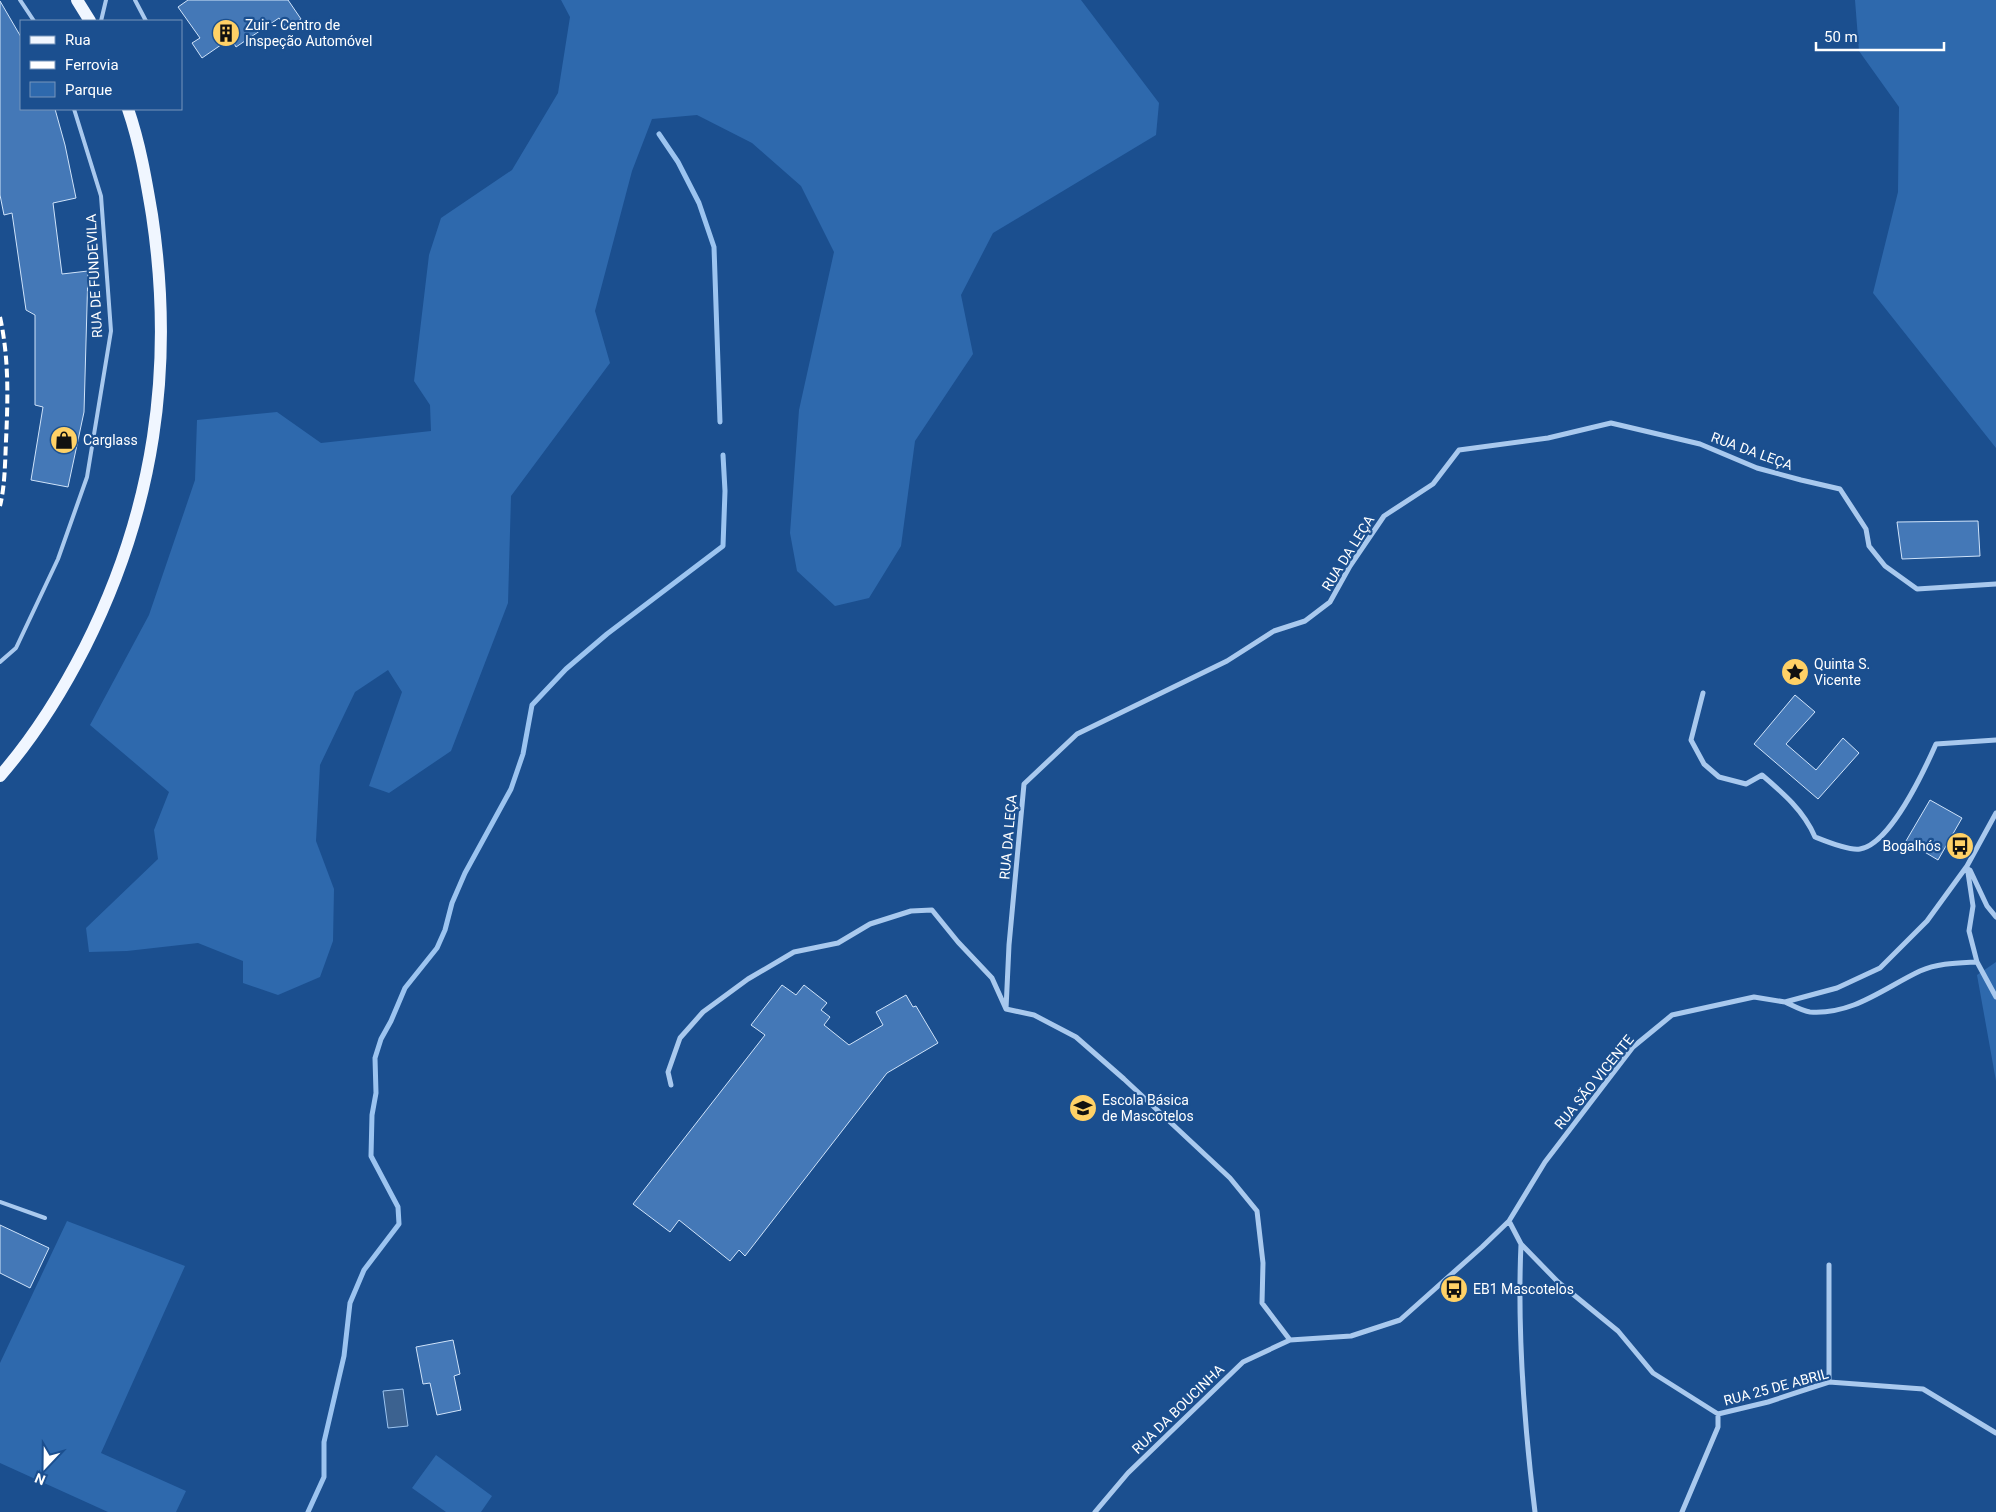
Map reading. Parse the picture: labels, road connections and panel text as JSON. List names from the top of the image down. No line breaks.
{"streets":{"street":["RUA DA LEÇA","RUA SÃO VICENTE","RUA 25 DE ABRIL","RUA DA BOUCINHA"],"lane":["RUA DE FUNDEVILA"]},"crossings":[["RUA SÃO VICENTE","RUA 25 DE ABRIL"],["RUA SÃO VICENTE","RUA DA BOUCINHA"]],"places":{"building":["Zuir - Centro de Inspeção Automóvel"],"shop":["Carglass"],"place":["Quinta S. Vicente"],"bus stop":["Bogalhós","EB1 Mascotelos"],"school or university":["Escola Básica de Mascotelos"]},"legend":["Rua","Ferrovia","Parque"],"scale_bar":"50 m","north":"bottom"}
